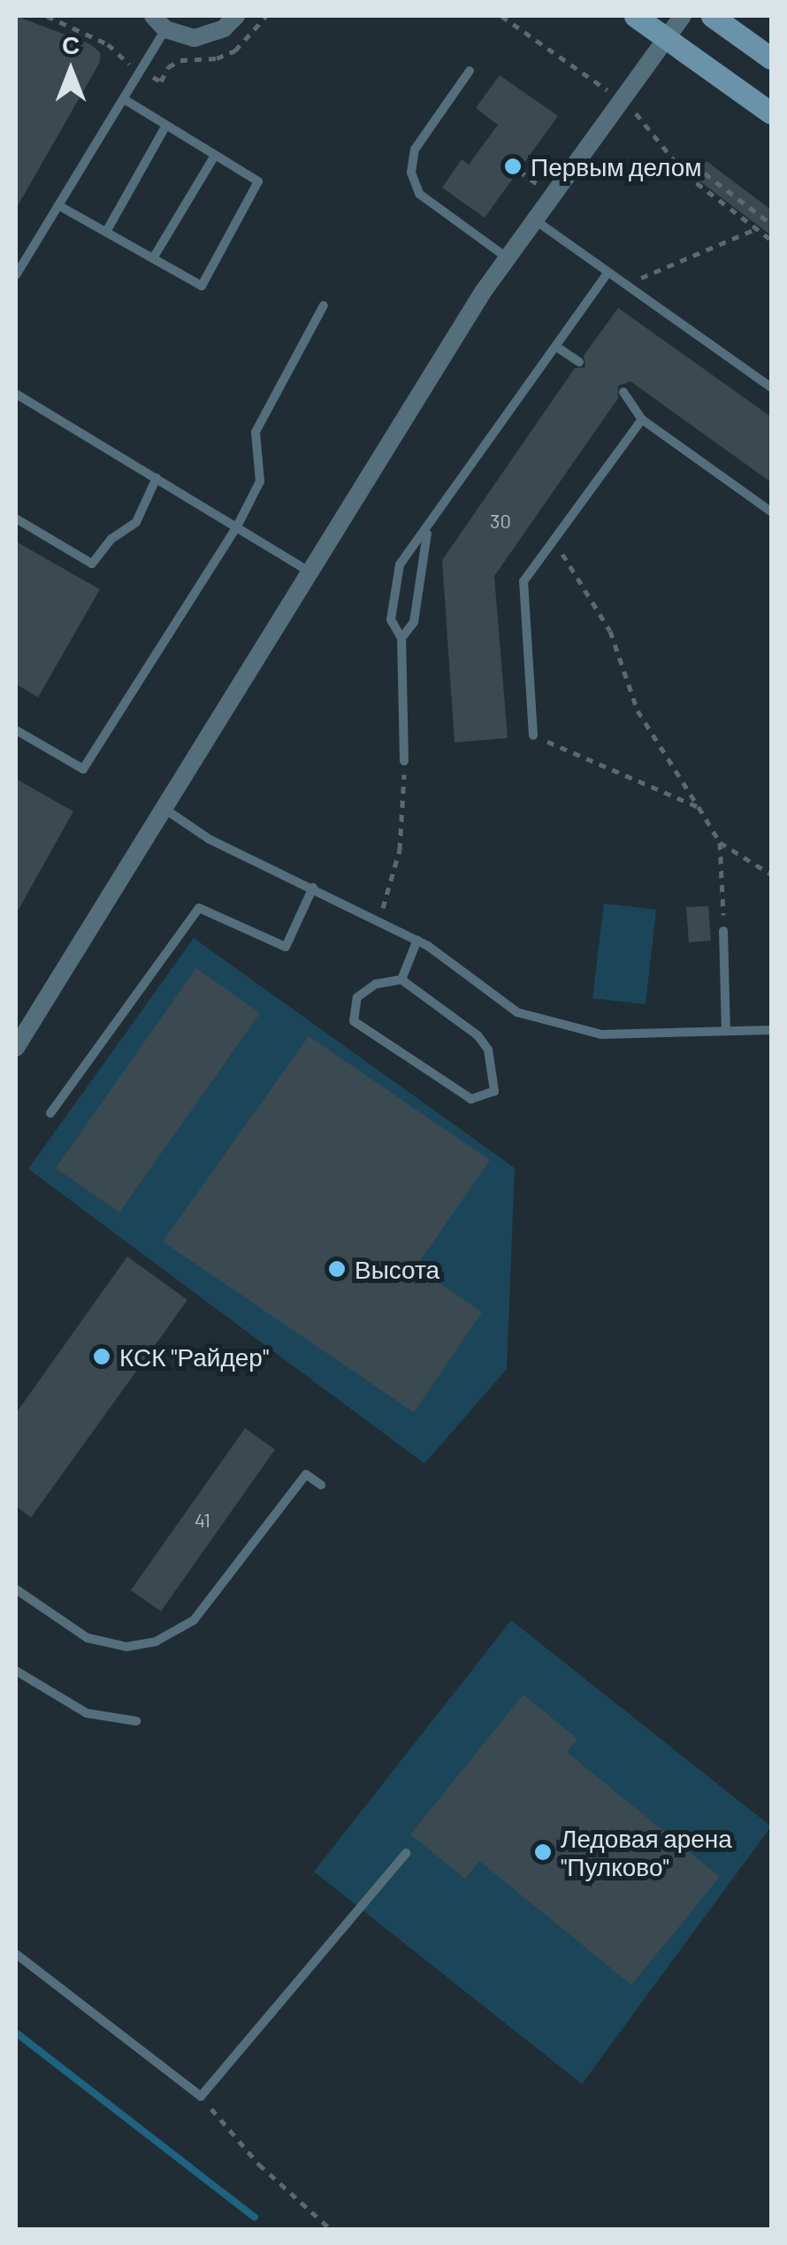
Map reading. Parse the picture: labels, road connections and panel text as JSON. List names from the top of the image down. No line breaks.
{"places":["Первым делом","Высота","КСК \"Райдер\"","Ледовая арена \"Пулково\""],"house_numbers":["30","41"],"north":"top"}
